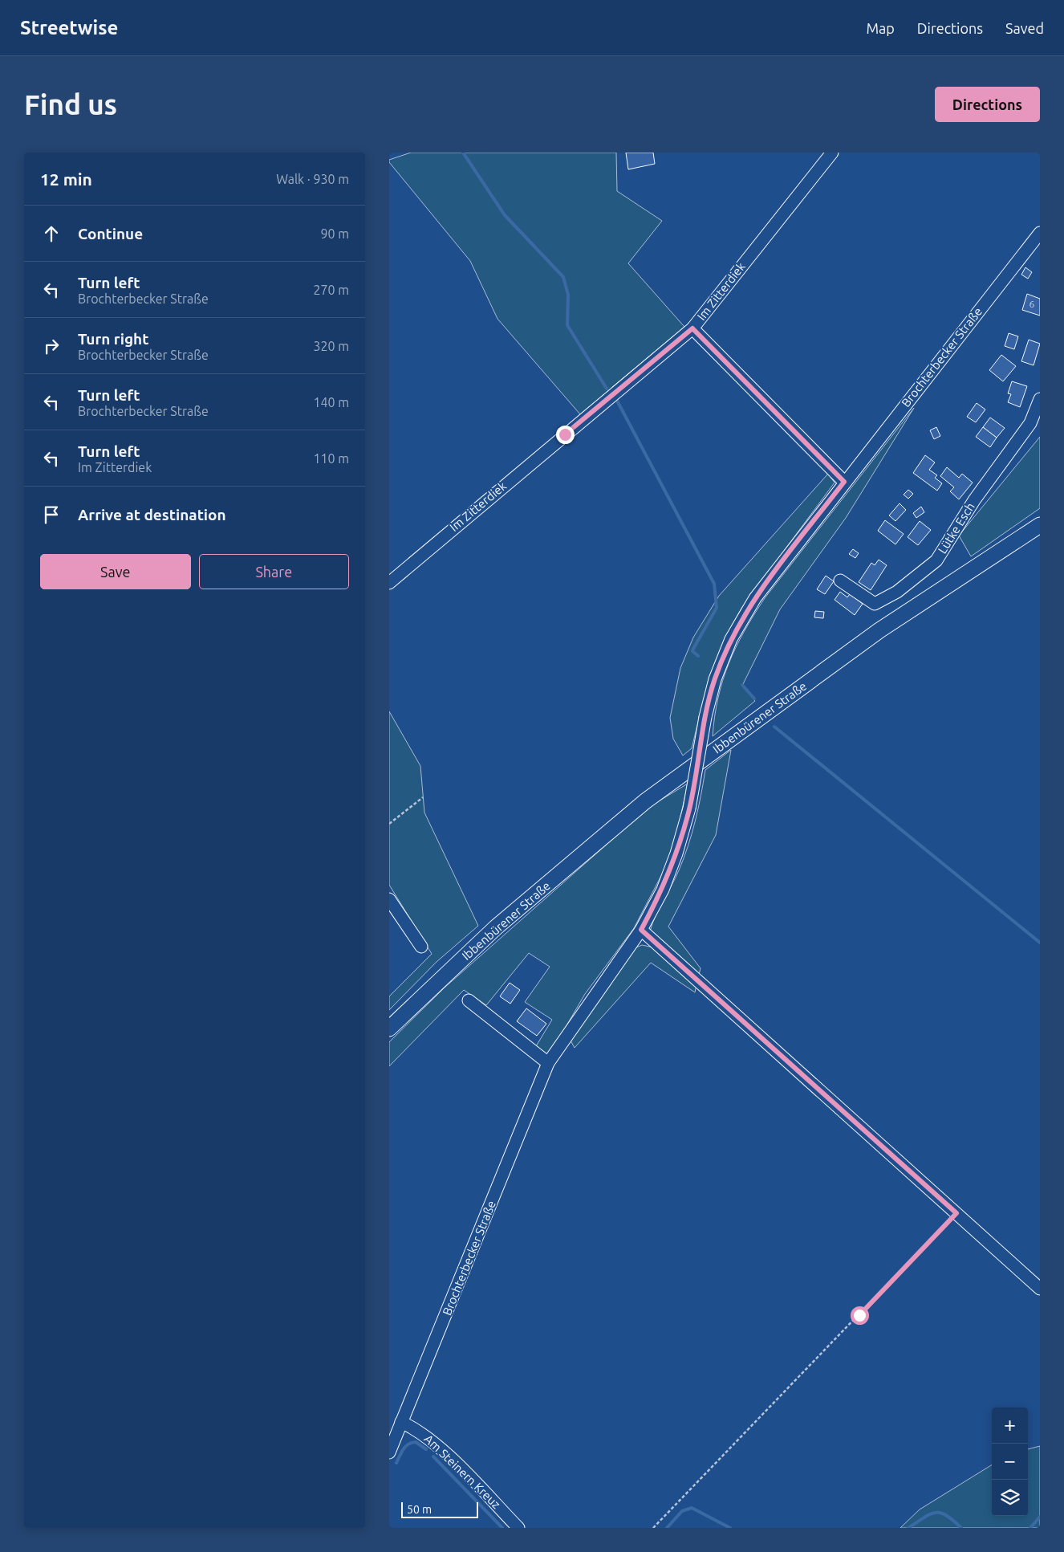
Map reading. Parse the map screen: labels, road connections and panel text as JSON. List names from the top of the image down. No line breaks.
{"streets":{"main road":["Ibbenbürener Straße"],"street":["Im Zitterdiek","Brochterbecker Straße","Lütke Esch","Am Steinern Kreuz"]},"crossings":[["Brochterbecker Straße","Am Steinern Kreuz"]],"house_numbers":["6"],"scale_bar":"50 m","page":{"header":"Streetwise","nav":["Map","Directions","Saved"],"buttons":["Directions",["Save","Share"]],"title":"Find us","heading":["12 min","Walk · 930 m"],"list":[["Continue","90 m"],["Turn left","Brochterbecker Straße","270 m"],["Turn right","Brochterbecker Straße","320 m"],["Turn left","Brochterbecker Straße","140 m"],["Turn left","Im Zitterdiek","110 m"],"Arrive at destination"],"map_buttons":["+","−"],"scale":"50 m"}}
